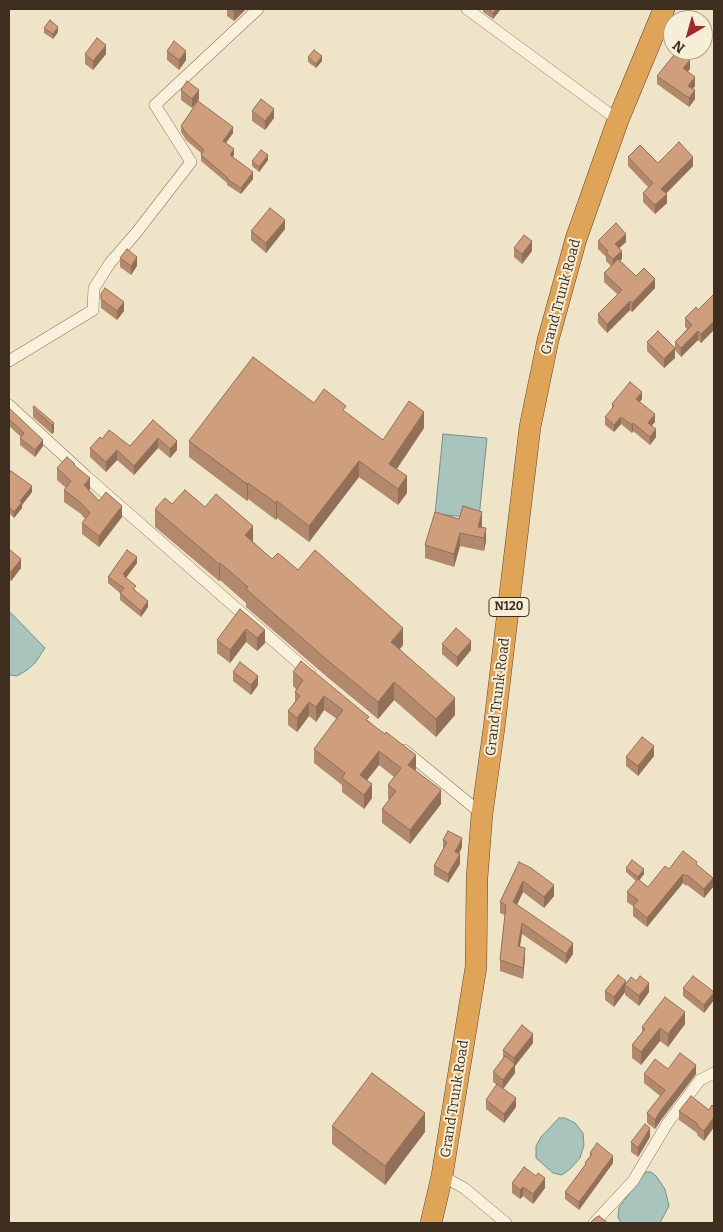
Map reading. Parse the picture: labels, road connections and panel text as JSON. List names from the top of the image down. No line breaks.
{"streets":{"highway":["Grand Trunk Road","N120"]},"north":"bottom left"}
